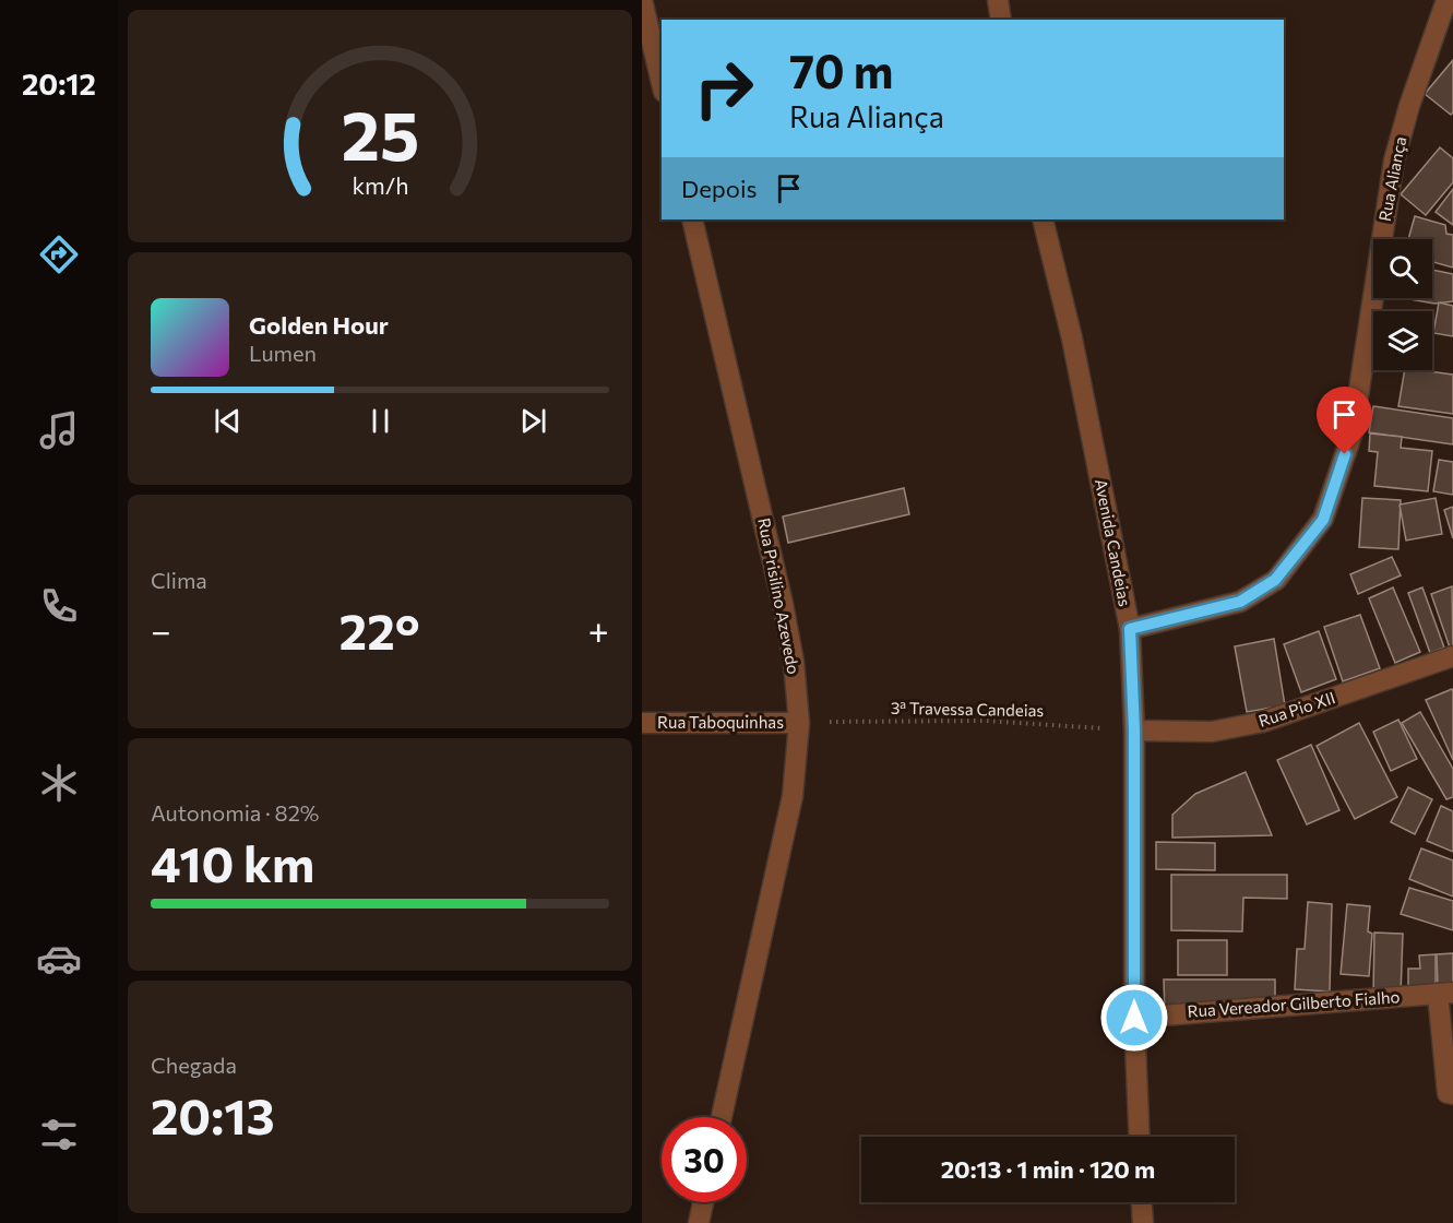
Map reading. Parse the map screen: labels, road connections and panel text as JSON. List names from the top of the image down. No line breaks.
{"streets":{"street":["Rua Aliança","Avenida Candeias","Rua Prisilino Azevedo","Rua Pio XII","Rua Taboquinhas","Rua Vereador Gilberto Fialho"],"path":["3ª Travessa Candeias"]},"crossings":[["Rua Aliança","Avenida Candeias"],["Avenida Candeias","3ª Travessa Candeias"],["Avenida Candeias","Rua Pio XII"],["Avenida Candeias","Rua Vereador Gilberto Fialho"],["Rua Prisilino Azevedo","3ª Travessa Candeias"],["Rua Prisilino Azevedo","Rua Taboquinhas"],["3ª Travessa Candeias","Rua Pio XII"],["3ª Travessa Candeias","Rua Taboquinhas"]],"page":{"tabs":"20:12","turn":["70 m","Rua Aliança"],"then":"Depois","song":["Golden Hour","Lumen"],"tile":["Clima",["Autonomia · 82%","410 km"],["Chegada","20:13"]],"heat":["−","22°","+"],"limit":"30","trip":"20:13 · 1 min · 120 m","gauge":["25","km/h"]}}
